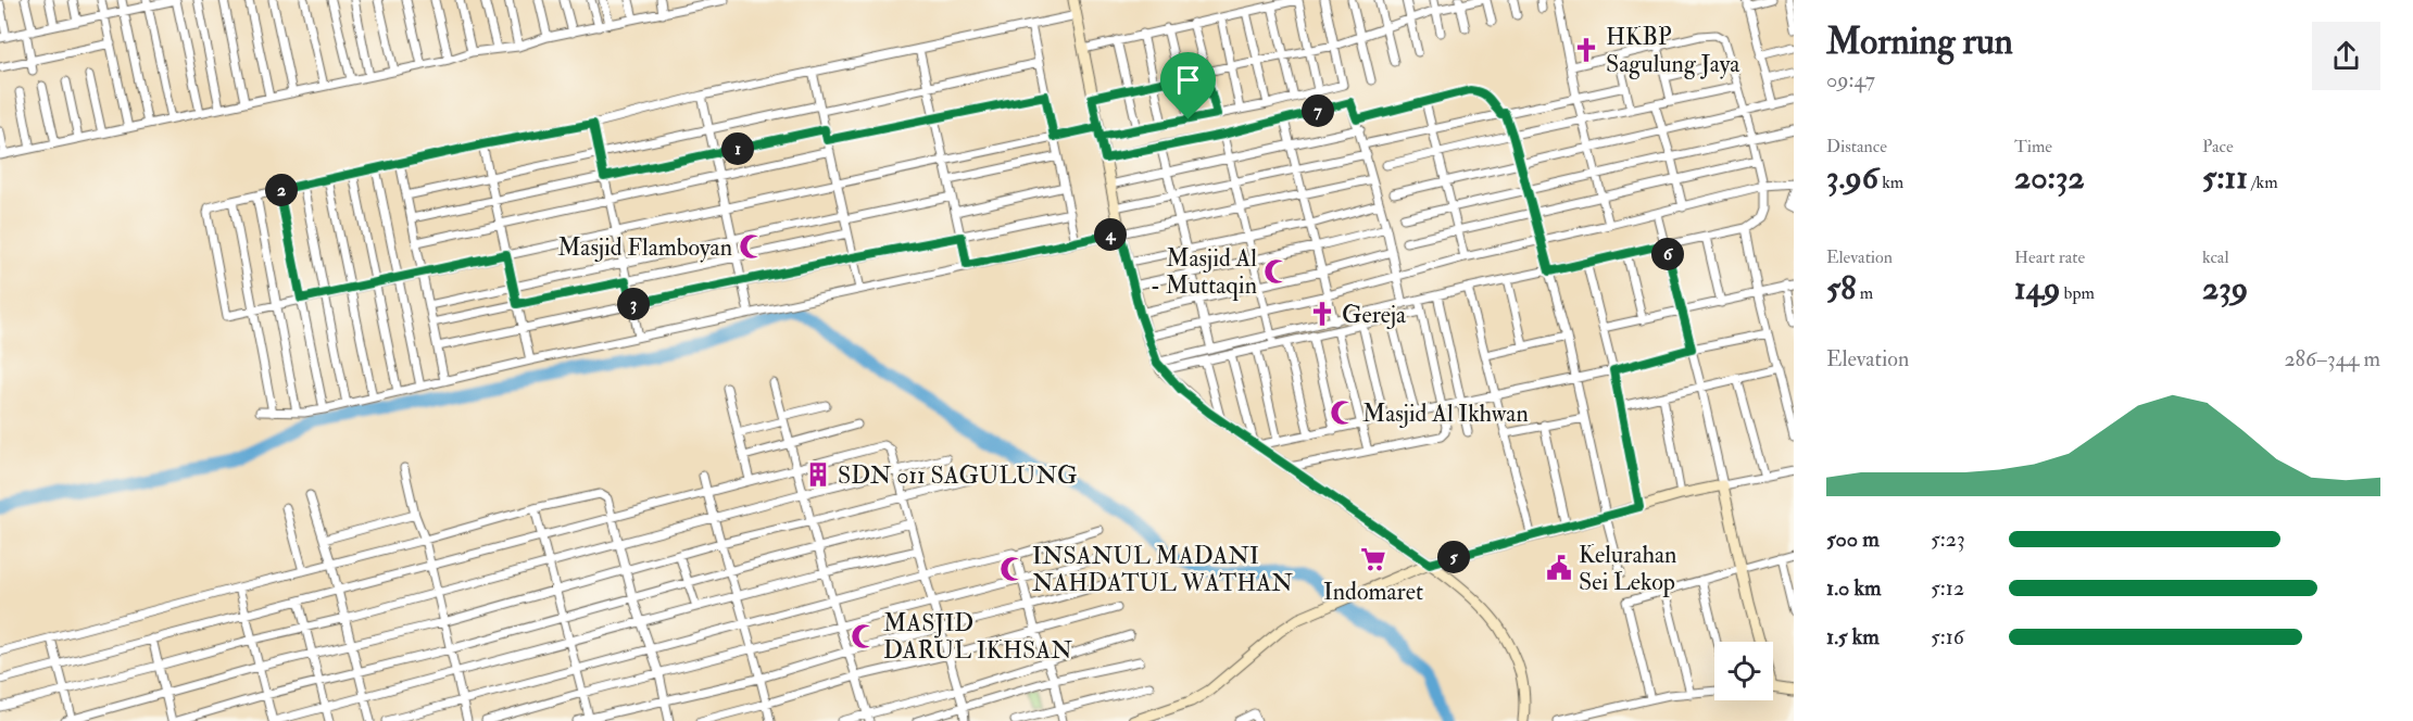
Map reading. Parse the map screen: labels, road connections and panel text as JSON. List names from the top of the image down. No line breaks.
{"places":{"church":["HKBP Sagulung Jaya","Gereja"],"mosque":["Masjid Flamboyan","Masjid Al - Muttaqin","Masjid Al Ikhwan","INSANUL MADANI NAHDATUL WATHAN","MASJID DARUL IKHSAN"],"building":["SDN 011 SAGULUNG"],"supermarket":["Indomaret"],"public building":["Kelurahan Sei Lekop"]},"page":{"heading":["Morning run","09:47"],"pins":["7","1","2","4","6","3","5"],"stats":[["Distance","3.96 km"],["Time","20:32"],["Pace","5:11 /km"],["Elevation","58 m"],["Heart rate","149 bpm"],["kcal","239"]],"chart":["Elevation","286–344 m"],"list":[{"name":"500 m","note":"5:23"},{"name":"1.0 km","note":"5:12"},{"name":"1.5 km","note":"5:16"}]}}
